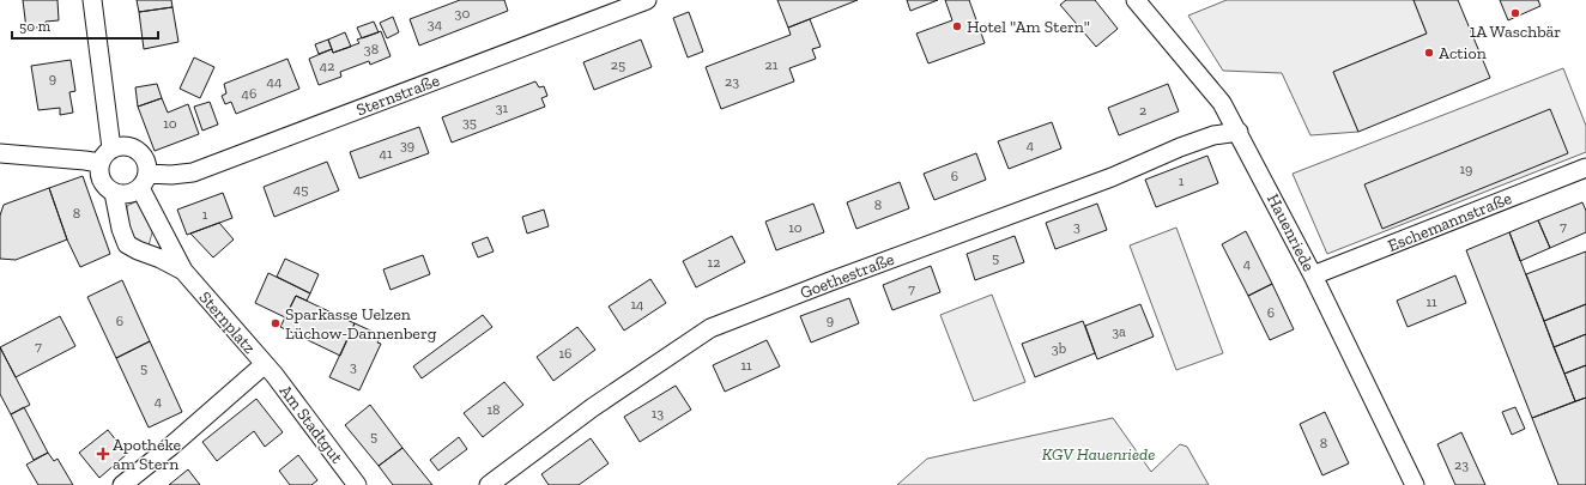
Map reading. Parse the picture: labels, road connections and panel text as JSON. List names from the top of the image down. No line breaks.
{"streets":{"street":["Sternstraße","Eschemannstraße","Hauenriede","Goethestraße","Sternplatz","Am Stadtgut"]},"crossings":[["Sternstraße","Sternplatz"],["Eschemannstraße","Hauenriede"],["Hauenriede","Goethestraße"],["Sternplatz","Am Stadtgut"]],"parks":["KGV Hauenriede"],"places":{"other":["1A Waschbär","Hotel \"Am Stern\"","Action","Sparkasse Uelzen Lüchow-Dannenberg"],"health":["Apotheke am Stern"]},"house_numbers":["30","34","38","25","21","42","9","44","23","46","31","2","35","10","39","4","41","19","6","1","45","8","8","1","3","7","10","5","12","4","7","11","14","6","9","6","3a","7","3b","16","11","3","5","4","18","13","5","8","23"],"scale_bar":"50 m"}
